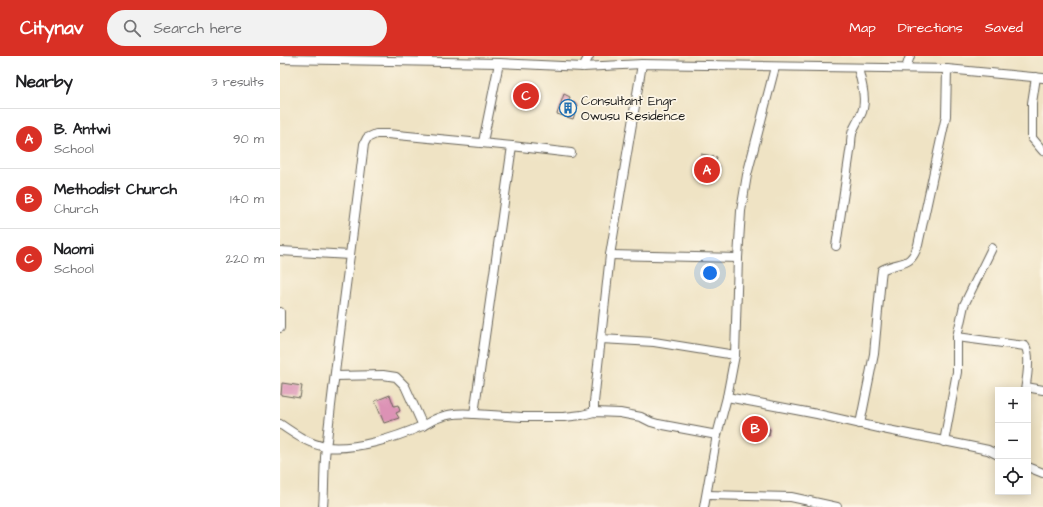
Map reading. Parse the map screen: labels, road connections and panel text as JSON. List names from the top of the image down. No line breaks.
{"places":{"building":["Consultant Engr Owusu Residence"]},"page":{"header":"Citynav","search":"Search here","nav":["Map","Directions","Saved"],"heading":["Nearby","3 results"],"pins":["C","A","B"],"list":[{"mark":"A","name":"B. Antwi","note":"School","value":"90 m"},{"mark":"B","name":"Methodist Church","note":"Church","value":"140 m"},{"mark":"C","name":"Naomi","note":"School","value":"220 m"}],"map_buttons":["+","−"]}}
